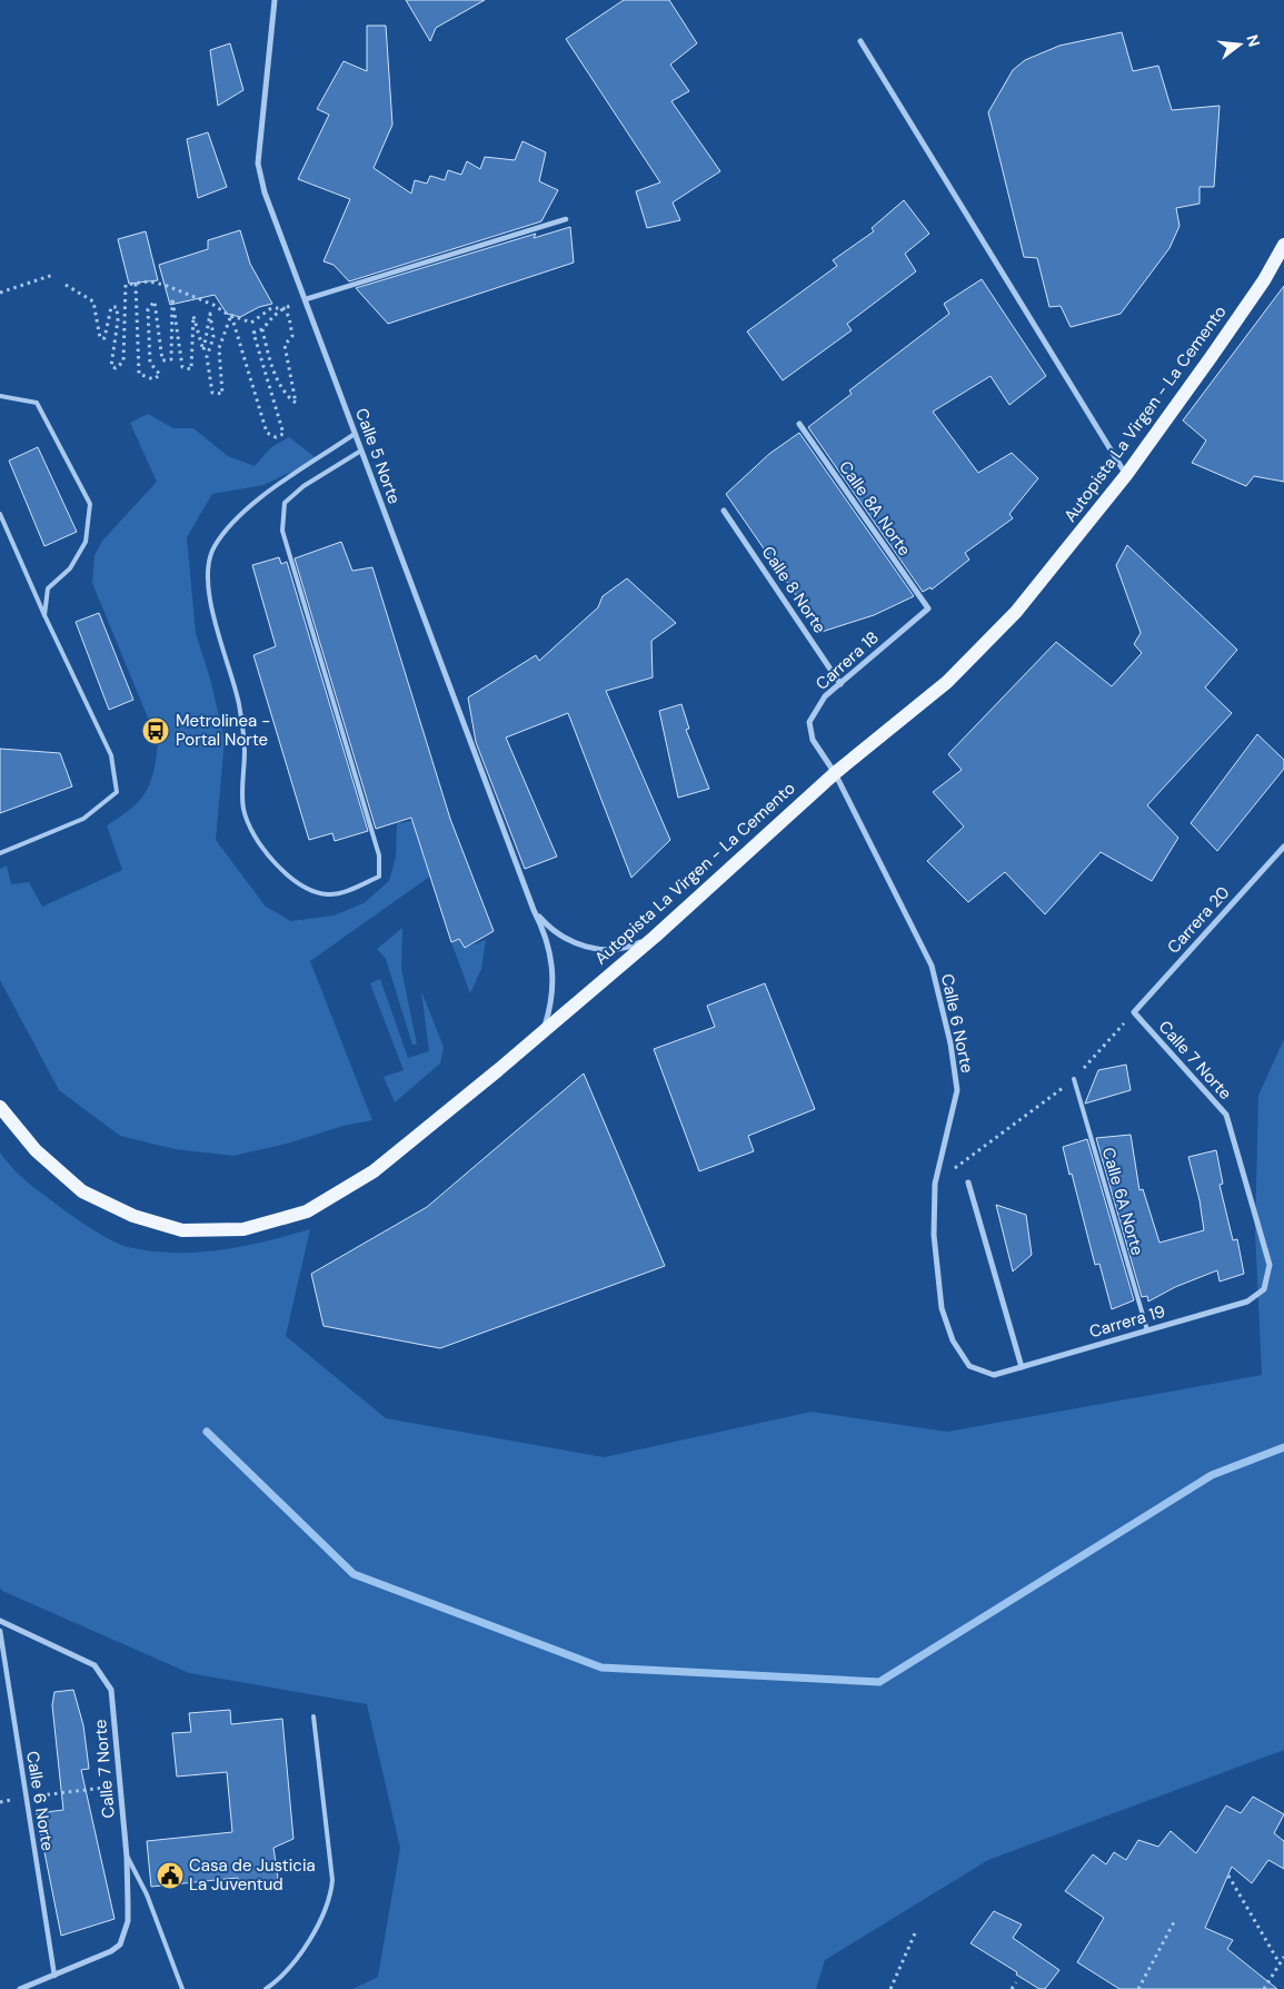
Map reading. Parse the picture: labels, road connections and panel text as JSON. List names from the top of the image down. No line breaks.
{"streets":{"main road":["Autopista La Virgen - La Cemento"],"street":["Calle 5 Norte","Calle 8A Norte","Calle 8 Norte","Carrera 18","Carrera 20","Calle 6 Norte","Calle 7 Norte","Carrera 19"],"lane":["Calle 6A Norte"]},"crossings":[["Autopista La Virgen - La Cemento","Calle 5 Norte"],["Autopista La Virgen - La Cemento","Carrera 18"],["Autopista La Virgen - La Cemento","Calle 6 Norte"],["Calle 8A Norte","Carrera 18"],["Calle 8 Norte","Carrera 18"],["Carrera 18","Calle 6 Norte"],["Carrera 20","Calle 7 Norte"],["Calle 6 Norte","Carrera 19"],["Calle 7 Norte","Carrera 19"],["Calle 6A Norte","Carrera 19"]],"places":{"bus stop":["Metrolinea - Portal Norte"],"public building":["Casa de Justicia La Juventud"]},"north":"right"}
